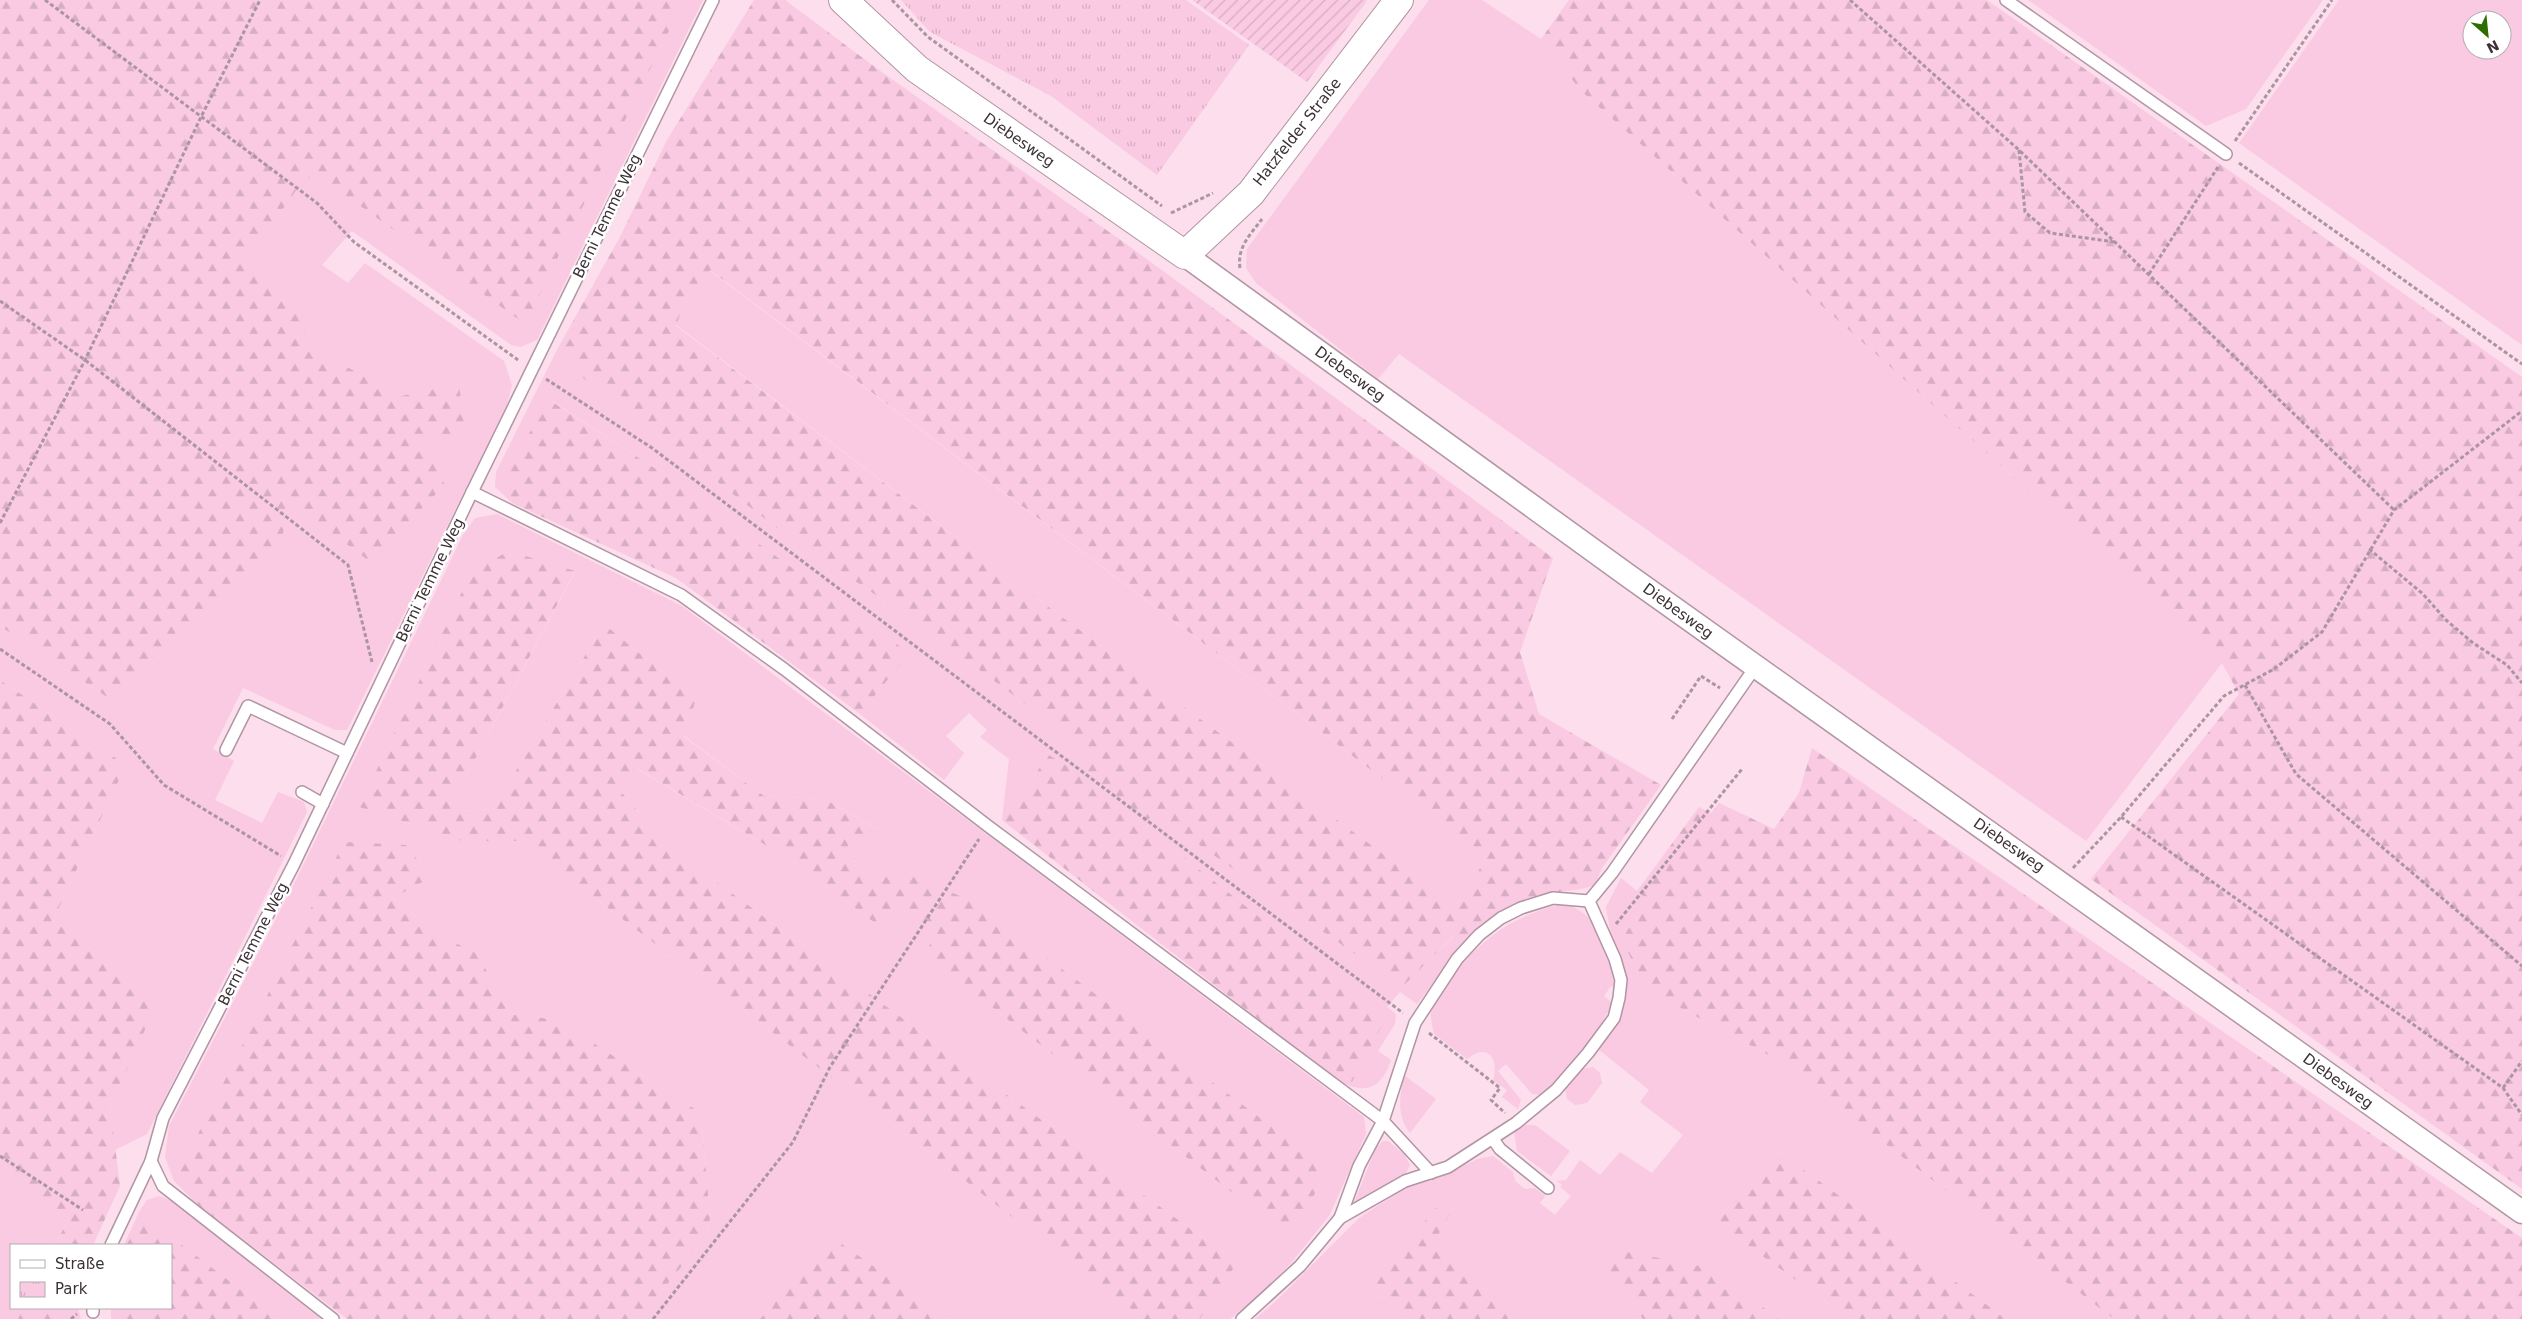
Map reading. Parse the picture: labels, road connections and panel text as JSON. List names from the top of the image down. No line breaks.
{"streets":{"street":["Hatzfelder Straße","Diebesweg"],"lane":["Berni Temme Weg"]},"crossings":[["Hatzfelder Straße","Diebesweg"]],"legend":["Straße","Park"],"north":"bottom right"}
